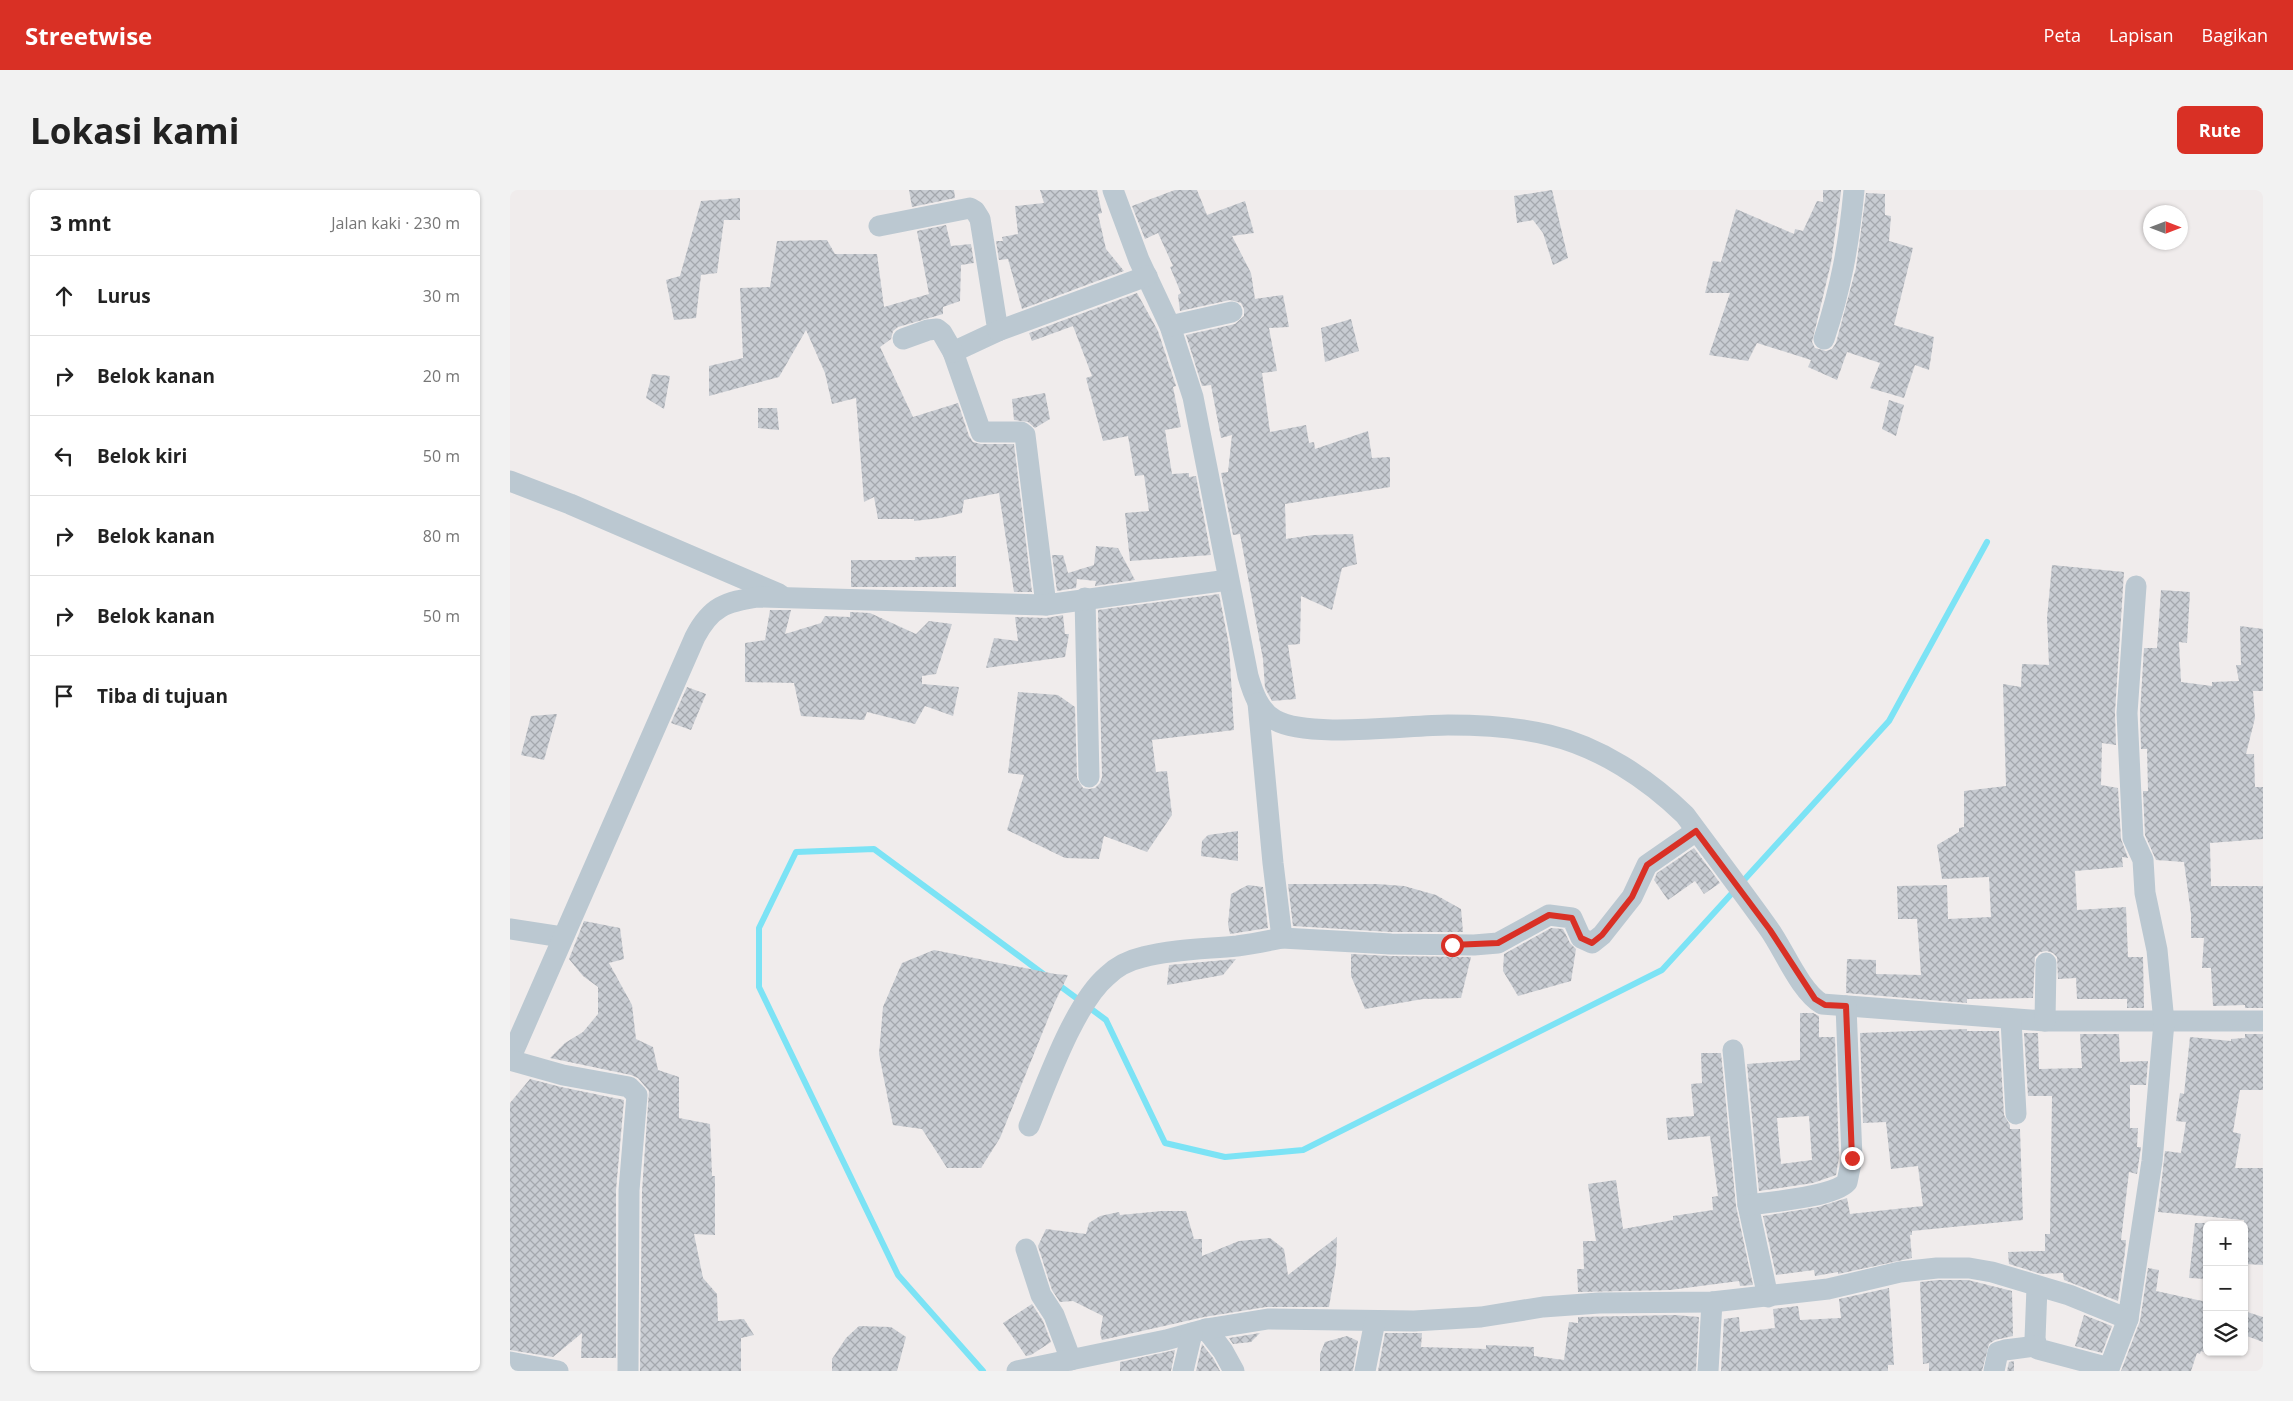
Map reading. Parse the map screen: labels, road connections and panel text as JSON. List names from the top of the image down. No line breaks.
{"north":"right","page":{"header":"Streetwise","nav":["Peta","Lapisan","Bagikan"],"buttons":"Rute","title":"Lokasi kami","heading":["3 mnt","Jalan kaki · 230 m"],"list":[["Lurus","30 m"],["Belok kanan","20 m"],["Belok kiri","50 m"],["Belok kanan","80 m"],["Belok kanan","50 m"],"Tiba di tujuan"],"map_buttons":["+","−"]}}
